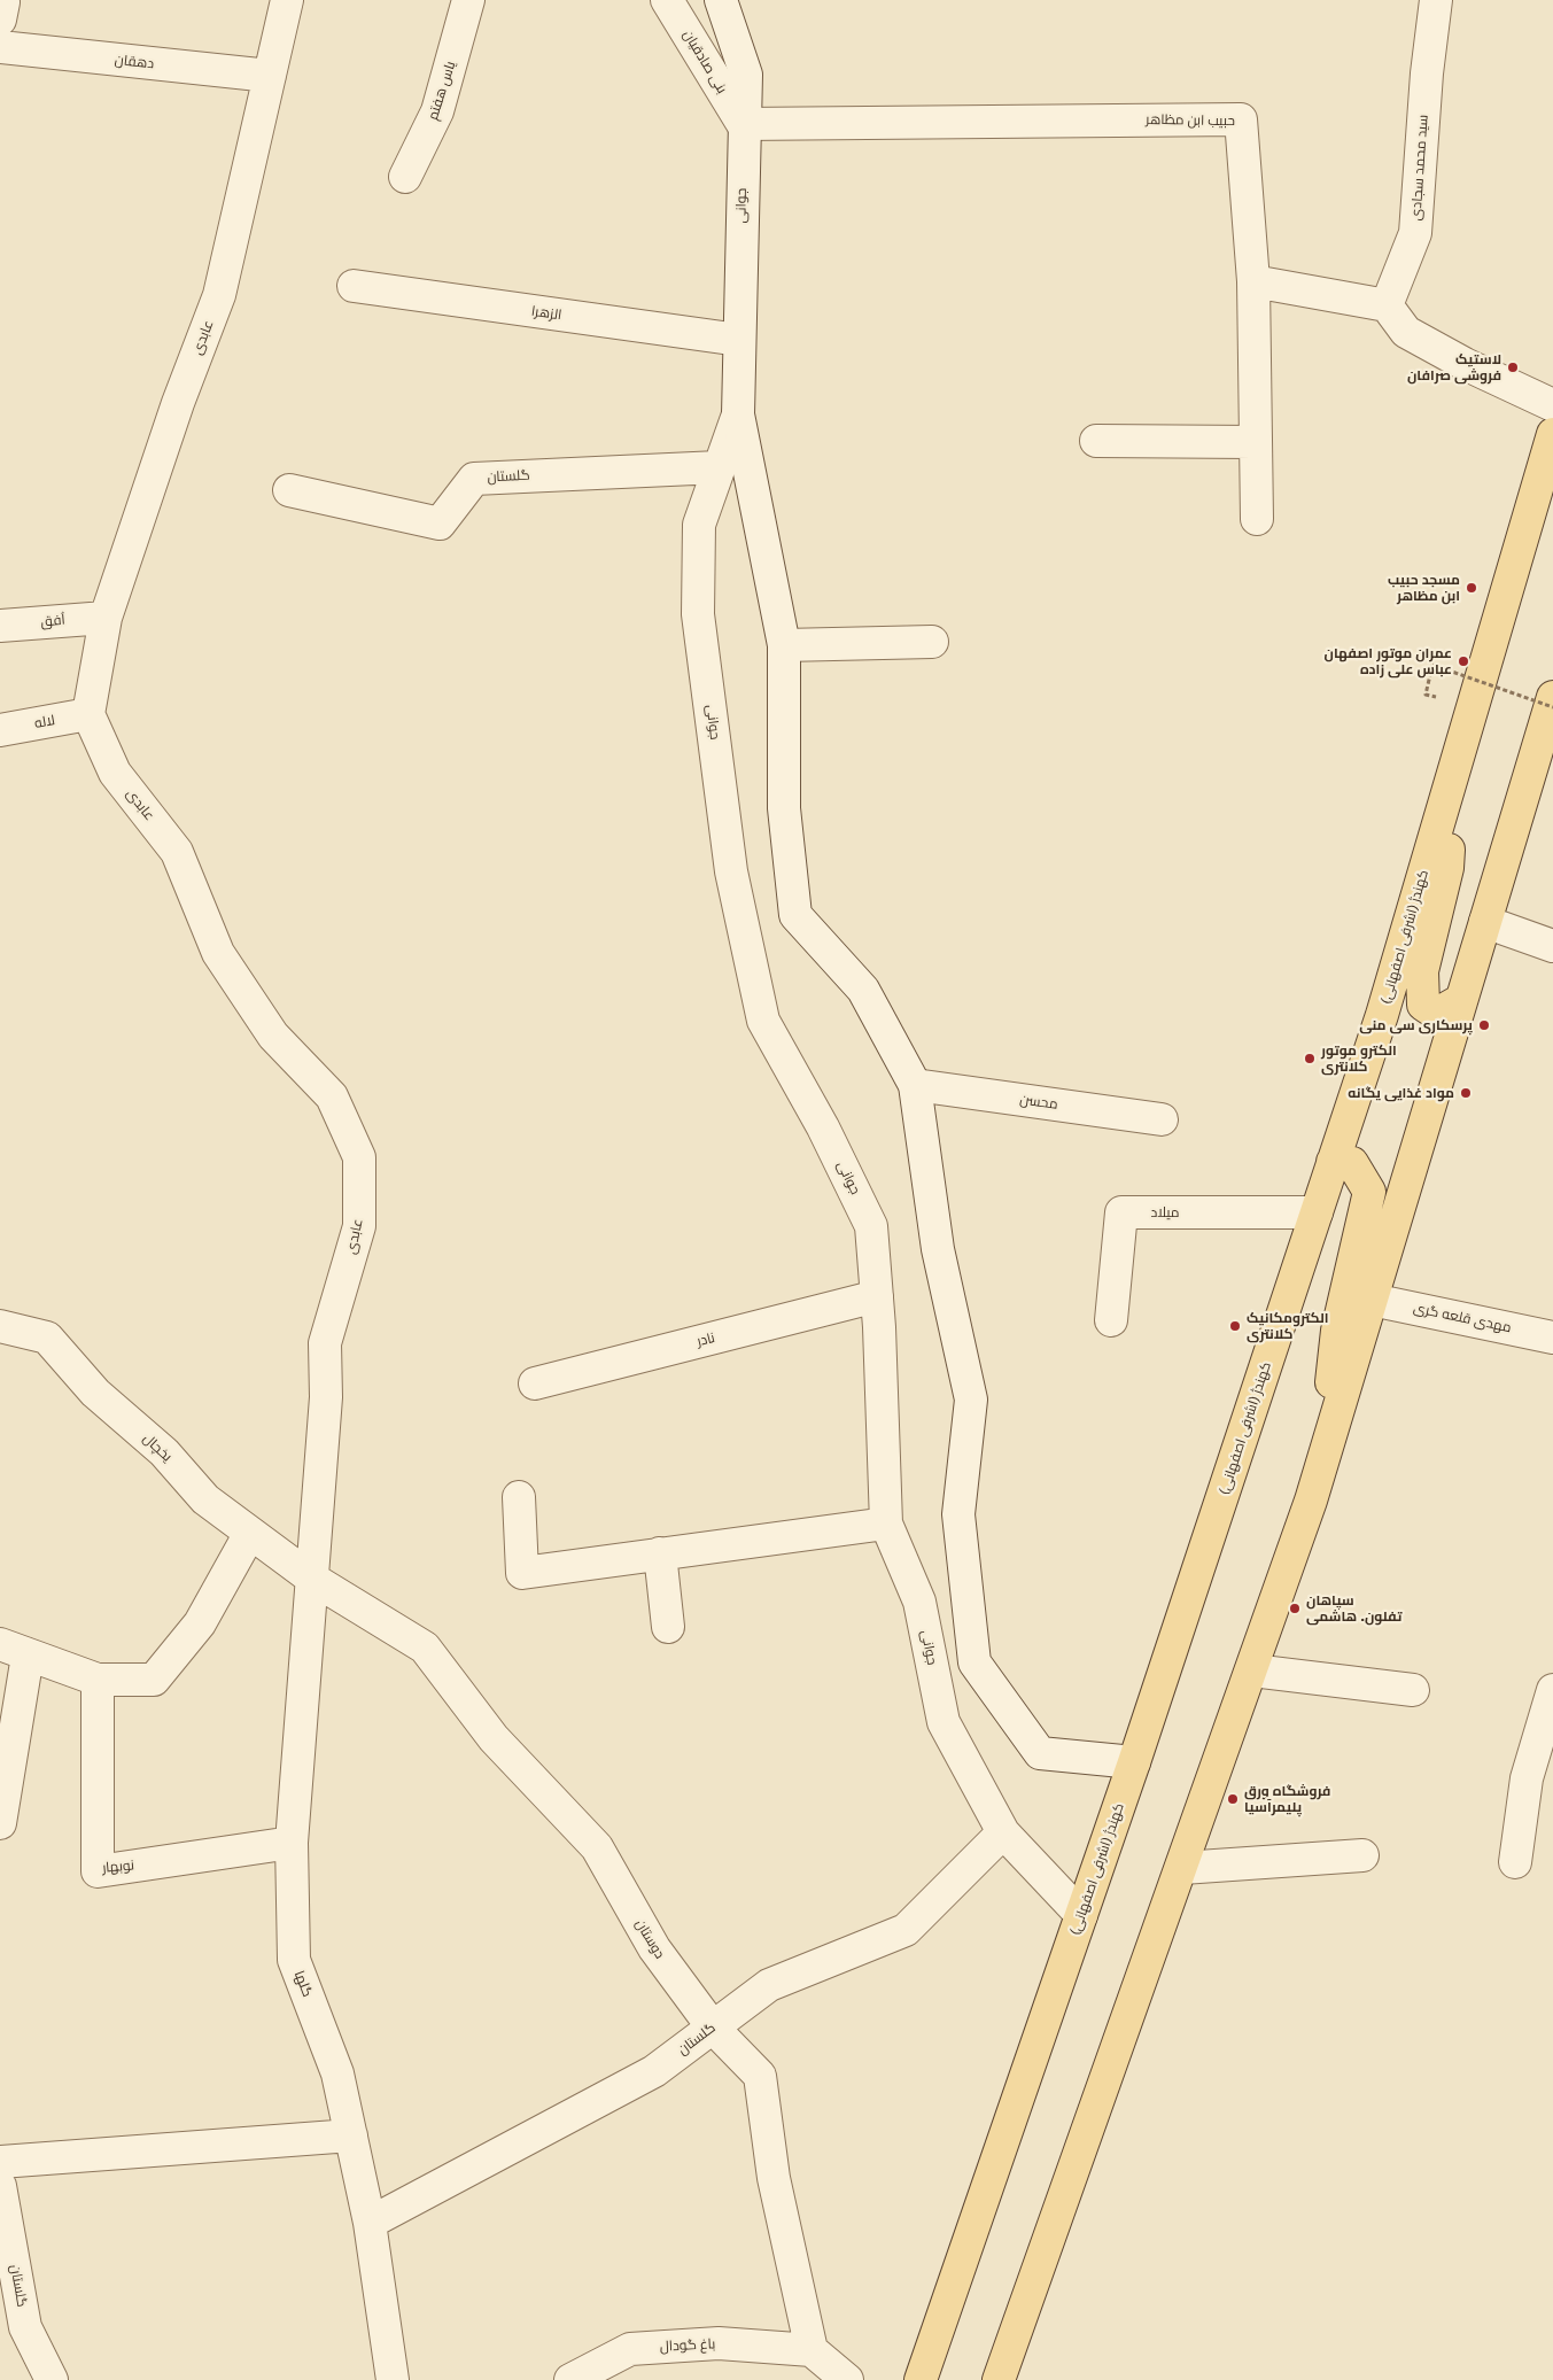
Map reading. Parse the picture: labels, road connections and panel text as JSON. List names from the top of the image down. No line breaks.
{"streets":{"main road":["کهندژ (اشرفی اصفهانی)"],"street":["دهقان","بنی صادقیان","یاس هفتم","حبیب ابن مظاهر","سید محمد سجادی","جوانی","الزهرا","عابدی","گلستان","اُفق","لاله","محسن","میلاد","مهدی قلعه گری","نادر","یخچال","نوبهار","دوستان","گلها","باغ گودال"]},"crossings":[["دهقان","عابدی"],["بنی صادقیان","حبیب ابن مظاهر"],["بنی صادقیان","جوانی"],["حبیب ابن مظاهر","جوانی"],["جوانی","الزهرا"],["جوانی","گلستان"],["جوانی","کهندژ (اشرفی اصفهانی)"],["جوانی","محسن"],["جوانی","نادر"],["عابدی","اُفق"],["عابدی","لاله"],["عابدی","یخچال"],["عابدی","دوستان"],["عابدی","گلها"],["گلستان","دوستان"],["گلستان","گلها"],["کهندژ (اشرفی اصفهانی)","میلاد"],["یخچال","دوستان"],["یخچال","گلها"],["نوبهار","گلها"],["دوستان","گلها"],["دوستان","باغ گودال"]],"places":["لاستیک فروشی صرافان","مسجد حبیب ابن مظاهر","عمران موتور اصفهان عباس علی زاده","پرسکاری سی منی","الکترو موتور کلانتری","مواد غذایی یگانه","الکترومکانیک کلانتری","سپاهان تفلون. هاشمی","فروشگاه ورق پلیمرآسیا"]}
